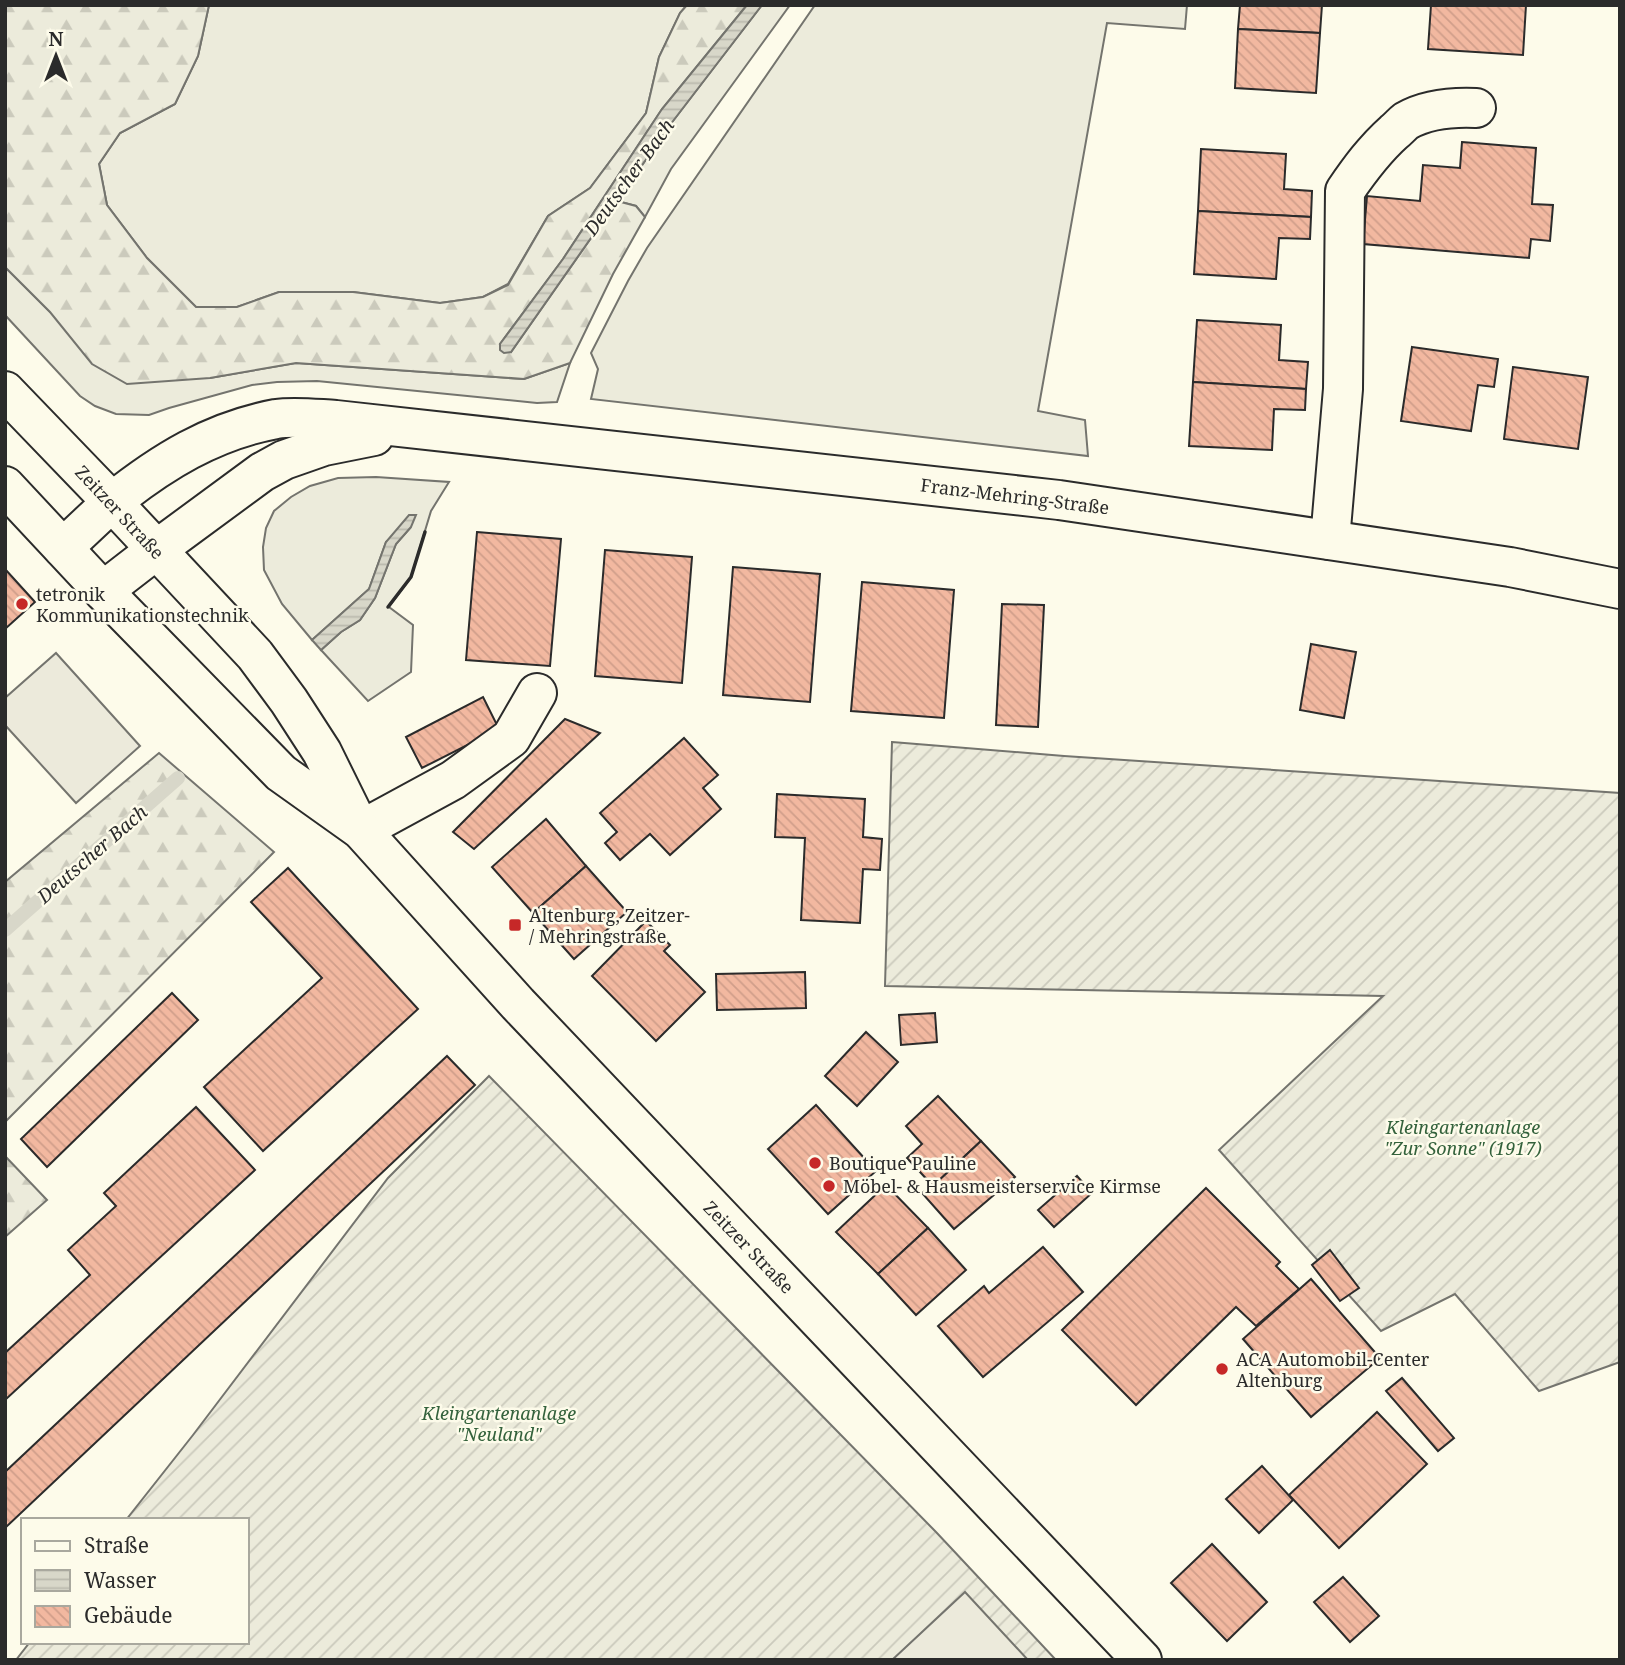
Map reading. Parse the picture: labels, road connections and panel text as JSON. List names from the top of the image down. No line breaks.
{"streets":{"main road":["Franz-Mehring-Straße","Zeitzer Straße"]},"crossings":[["Franz-Mehring-Straße","Zeitzer Straße"]],"water":["Deutscher Bach"],"parks":["Kleingartenanlage \"Zur Sonne\" (1917)","Kleingartenanlage \"Neuland\""],"places":{"other":["tetronik Kommunikationstechnik","Boutique Pauline","Möbel- & Hausmeisterservice Kirmse","ACA Automobil-Center Altenburg"],"transit":["Altenburg, Zeitzer- / Mehringstraße"]},"legend":["Straße","Wasser","Gebäude"],"north":"top"}
